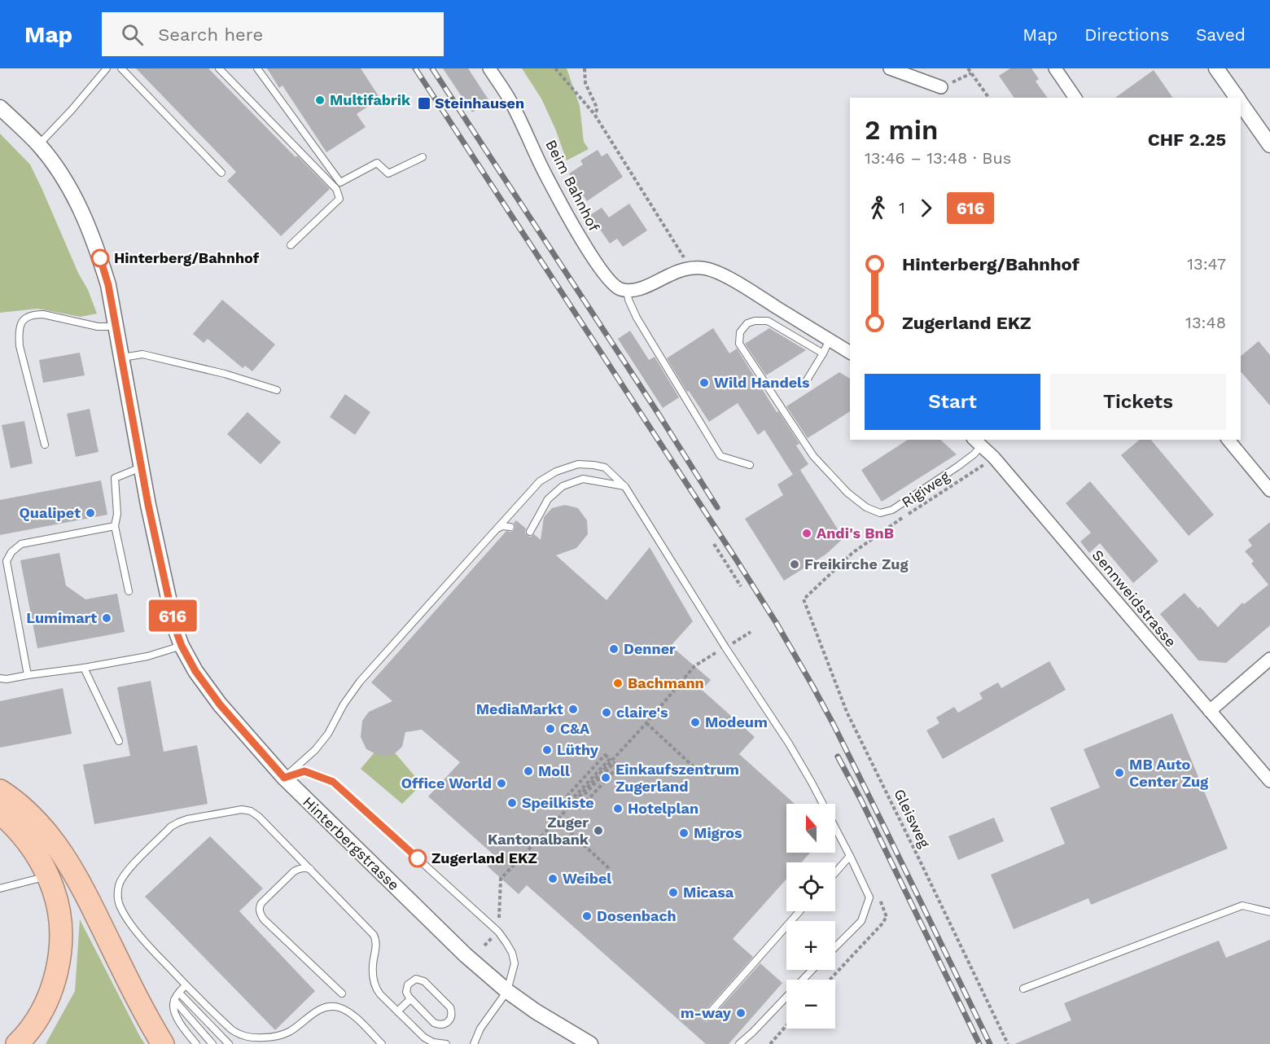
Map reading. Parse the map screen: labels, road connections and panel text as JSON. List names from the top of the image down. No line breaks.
{"streets":{"street":["Beim Bahnhof","Sennweidstrasse","Hinterbergstrasse"],"path":["Rigiweg","Gleisweg"]},"crossings":[["Rigiweg","Sennweidstrasse"],["Rigiweg","Gleisweg"]],"places":{"other":["Multifabrik","Hinterberg/Bahnhof","Wild Handels","Qualipet","Andi's BnB","Freikirche Zug","Lumimart","Denner","Bachmann","MediaMarkt","claire's","Modeum","C&A","Lüthy","Moll","MB Auto Center Zug","Einkaufszentrum Zugerland","Office World","Speilkiste","Hotelplan","Zuger Kantonalbank","Migros","Zugerland EKZ","Weibel","Micasa","Dosenbach","m-way"],"transit":["Steinhausen"]},"lines":["bus line 616"],"north":"top","page":{"header":"Map","search":"Search here","nav":["Map","Directions","Saved"],"on_map":"616","heading":["2 min","13:46 – 13:48 · Bus","CHF 2.25"],"legs":["1","616"],"list":[{"name":"Hinterberg/Bahnhof","value":"13:47"},{"name":"Zugerland EKZ","value":"13:48"}],"buttons":["Start","Tickets"],"map_buttons":["+","−"]}}
